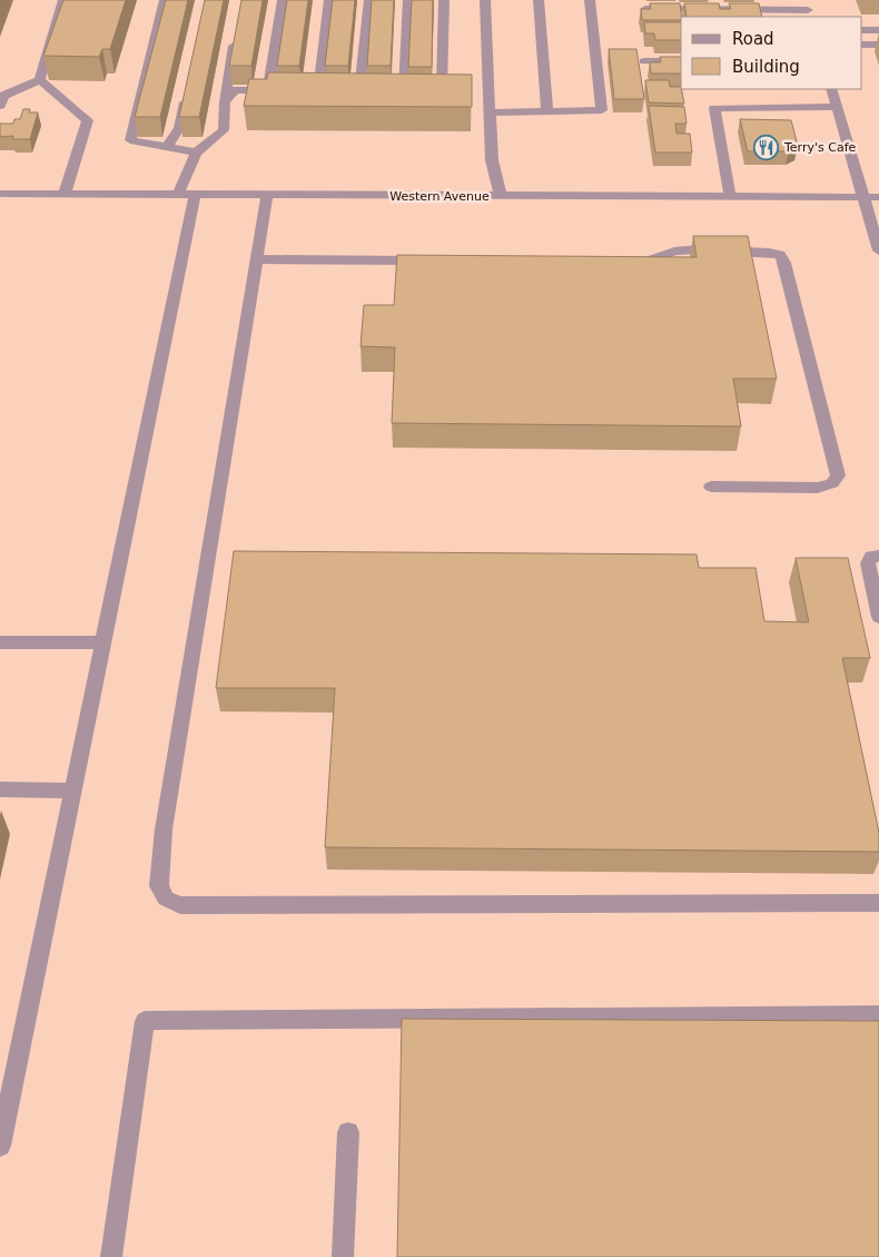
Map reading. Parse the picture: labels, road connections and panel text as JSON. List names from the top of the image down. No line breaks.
{"streets":{"street":["Western Avenue"]},"places":{"restaurant":["Terry's Cafe"]},"legend":["Road","Building"]}
